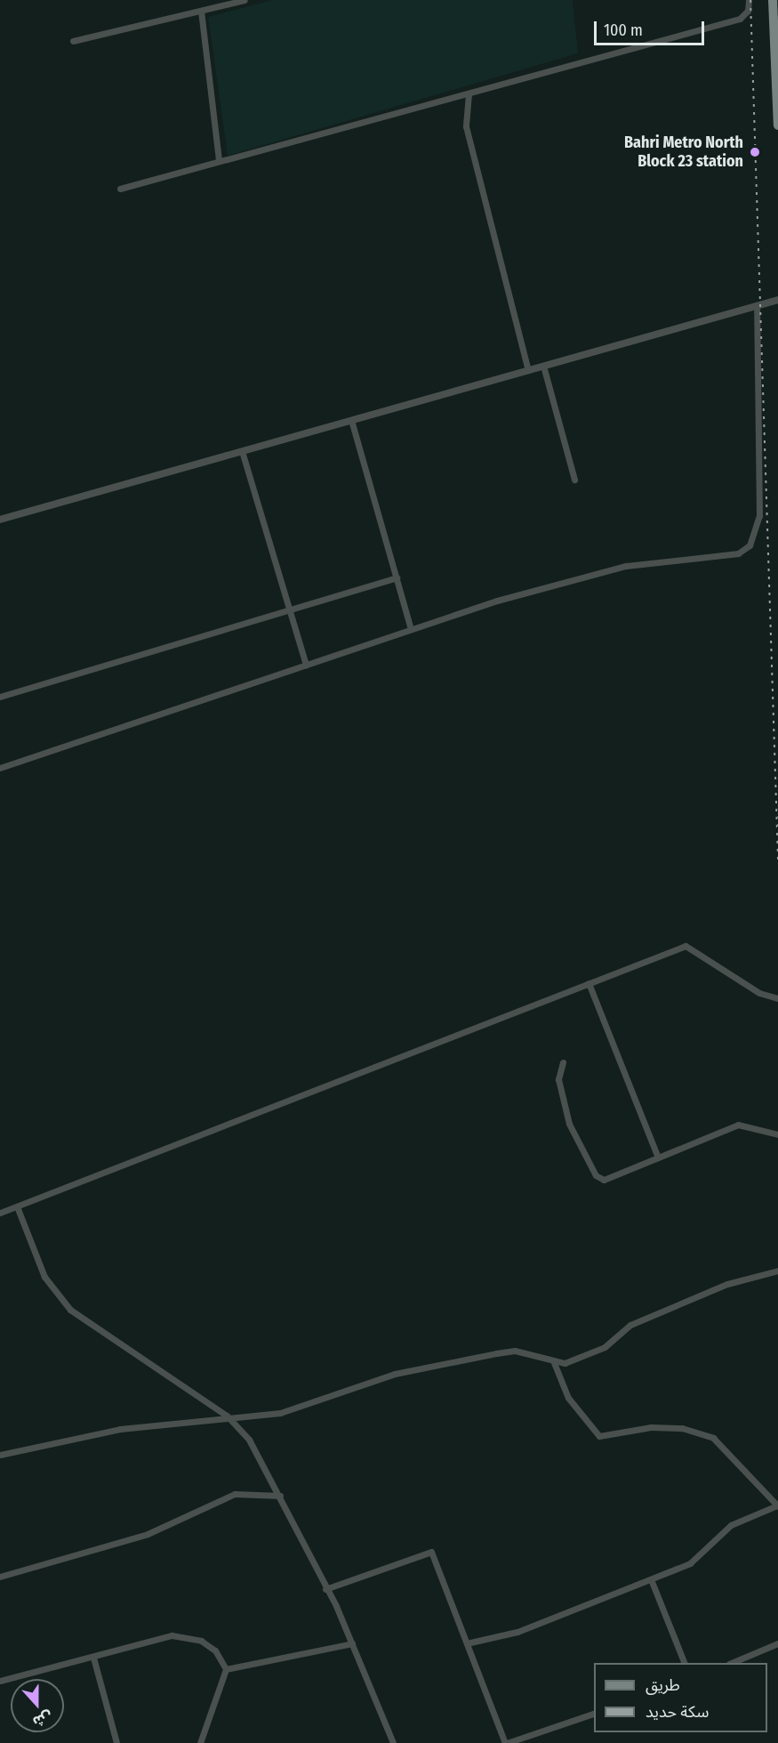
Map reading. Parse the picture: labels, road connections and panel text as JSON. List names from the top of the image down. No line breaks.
{"places":["Bahri Metro North Block 23 station"],"legend":["طريق","سكة حديد"],"scale_bar":"100 m","north":"bottom"}
